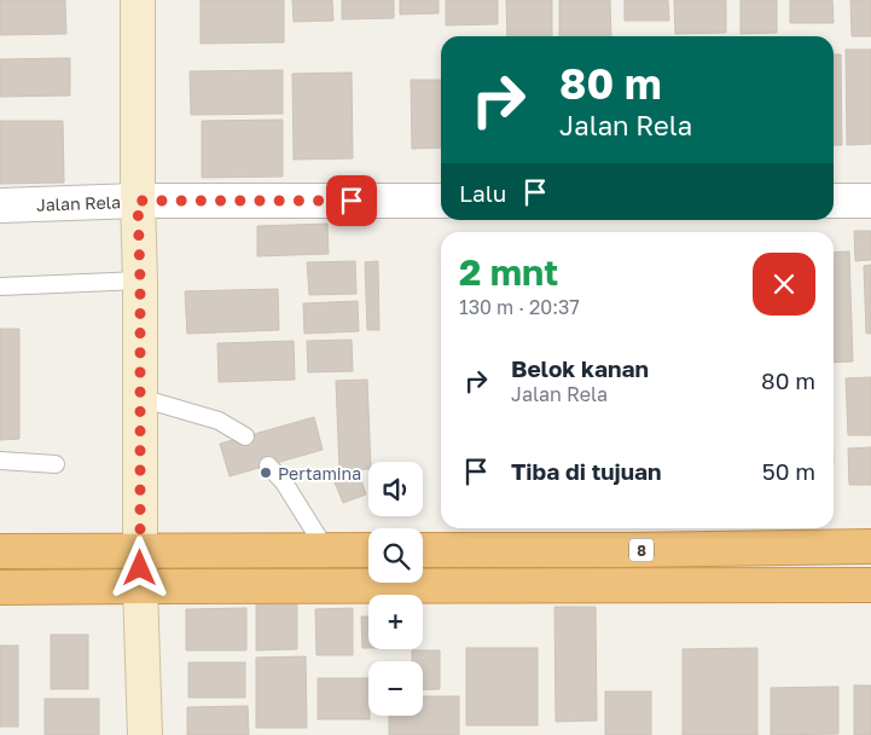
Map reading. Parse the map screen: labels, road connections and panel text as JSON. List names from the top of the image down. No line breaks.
{"streets":{"highway":["8"],"street":["Jalan Rela"]},"places":["Pertamina"],"page":{"turn":["80 m","Jalan Rela"],"then":"Lalu","heading":["2 mnt","130 m · 20:37"],"list":[{"name":"Belok kanan","note":"Jalan Rela","value":"80 m"},{"name":"Tiba di tujuan","value":"50 m"}],"map_buttons":["+","−"]}}
